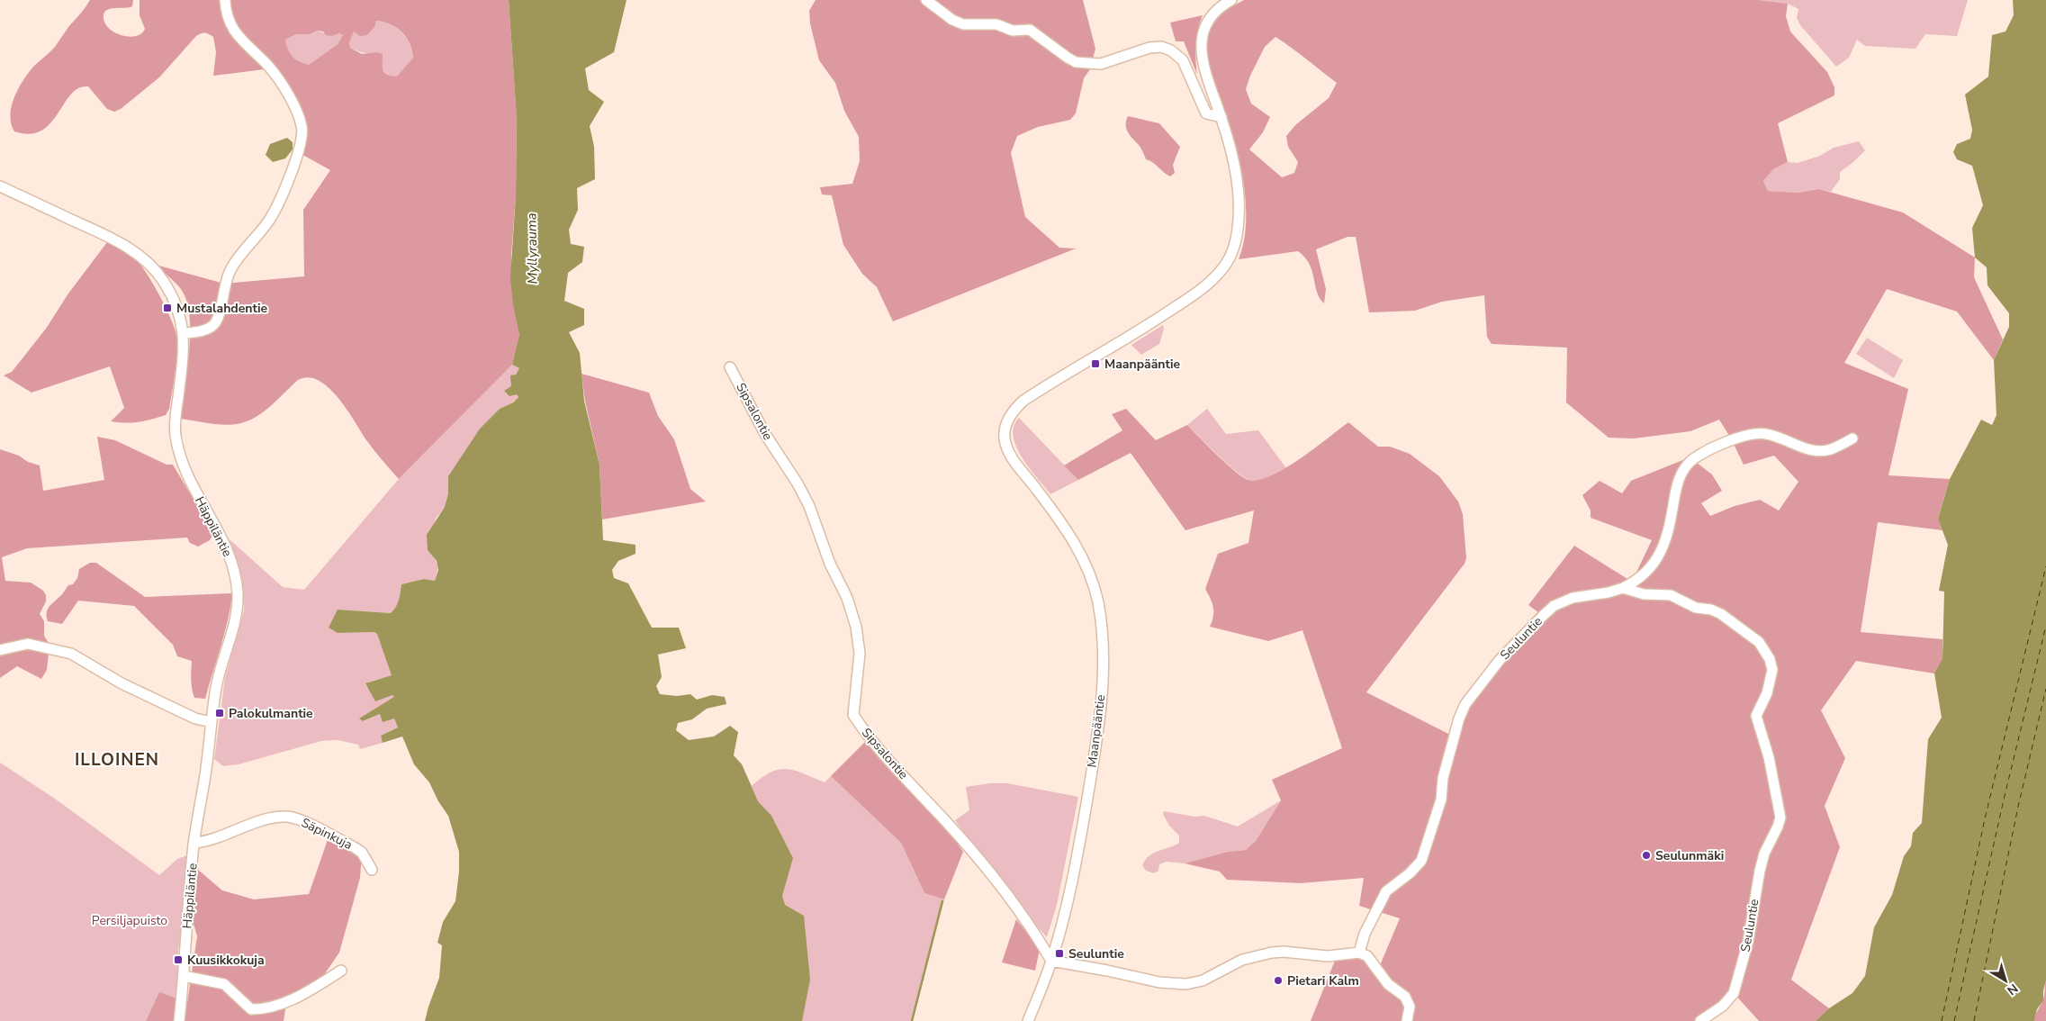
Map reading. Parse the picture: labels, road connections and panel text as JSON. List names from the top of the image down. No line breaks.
{"streets":{"street":["Sipsalontie","Häppiläntie","Seuluntie","Maanpääntie","Säpinkuja"]},"crossings":[["Sipsalontie","Maanpääntie"],["Häppiläntie","Säpinkuja"]],"districts":["ILLOINEN"],"water":["Myllyrauma"],"parks":["Persiljapuisto"],"places":{"transit":["Mustalahdentie","Maanpääntie","Palokulmantie","Seuluntie","Kuusikkokuja"],"other":["Seulunmäki","Pietari Kalm"]},"north":"bottom right"}
